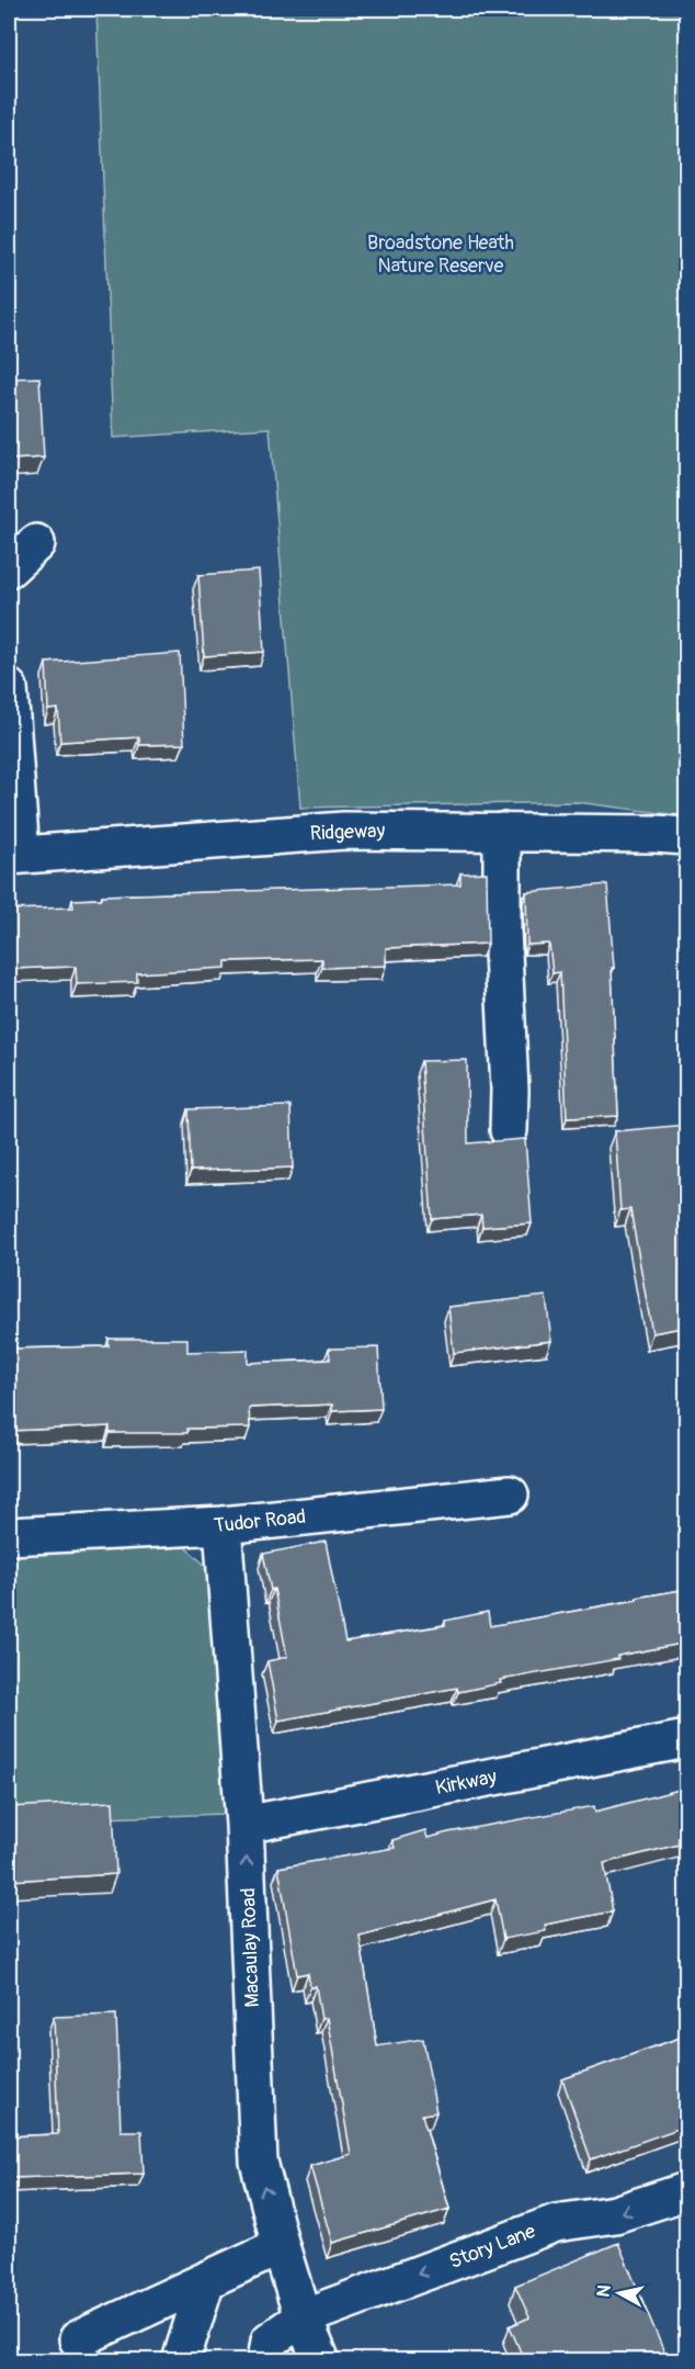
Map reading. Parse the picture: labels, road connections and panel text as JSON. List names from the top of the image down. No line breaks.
{"streets":{"street":["Ridgeway","Tudor Road","Kirkway","Macaulay Road","Story Lane"]},"crossings":[["Tudor Road","Macaulay Road"],["Kirkway","Macaulay Road"],["Macaulay Road","Story Lane"]],"one_way":["Macaulay Road","Story Lane"],"parks":["Broadstone Heath Nature Reserve"],"north":"left"}
